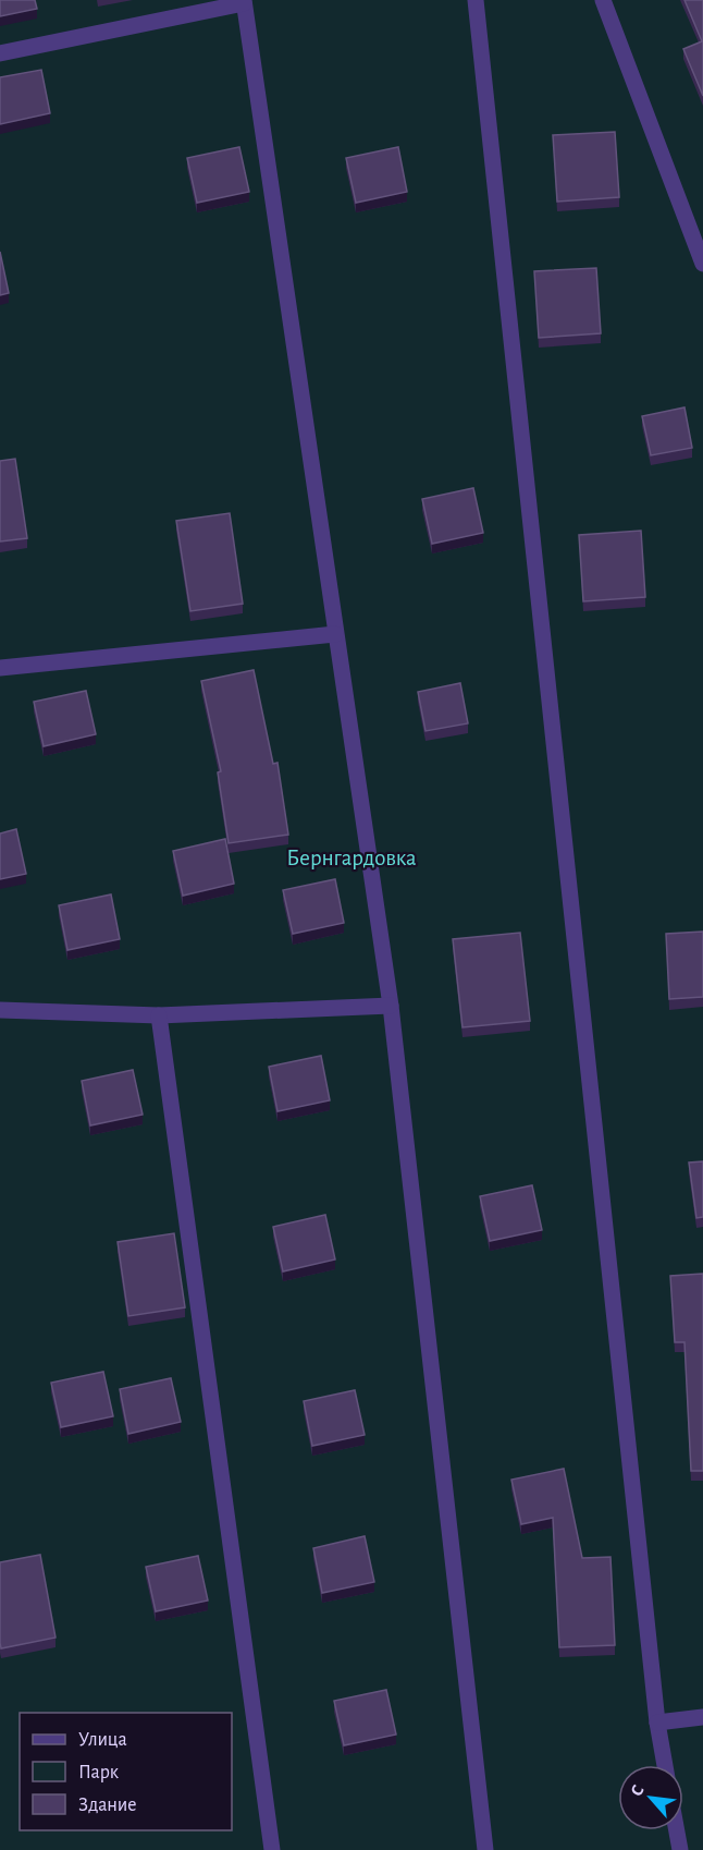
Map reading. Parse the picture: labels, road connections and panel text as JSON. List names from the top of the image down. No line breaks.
{"parks":["Бернгардовка"],"legend":["Улица","Парк","Здание"],"north":"top left"}
